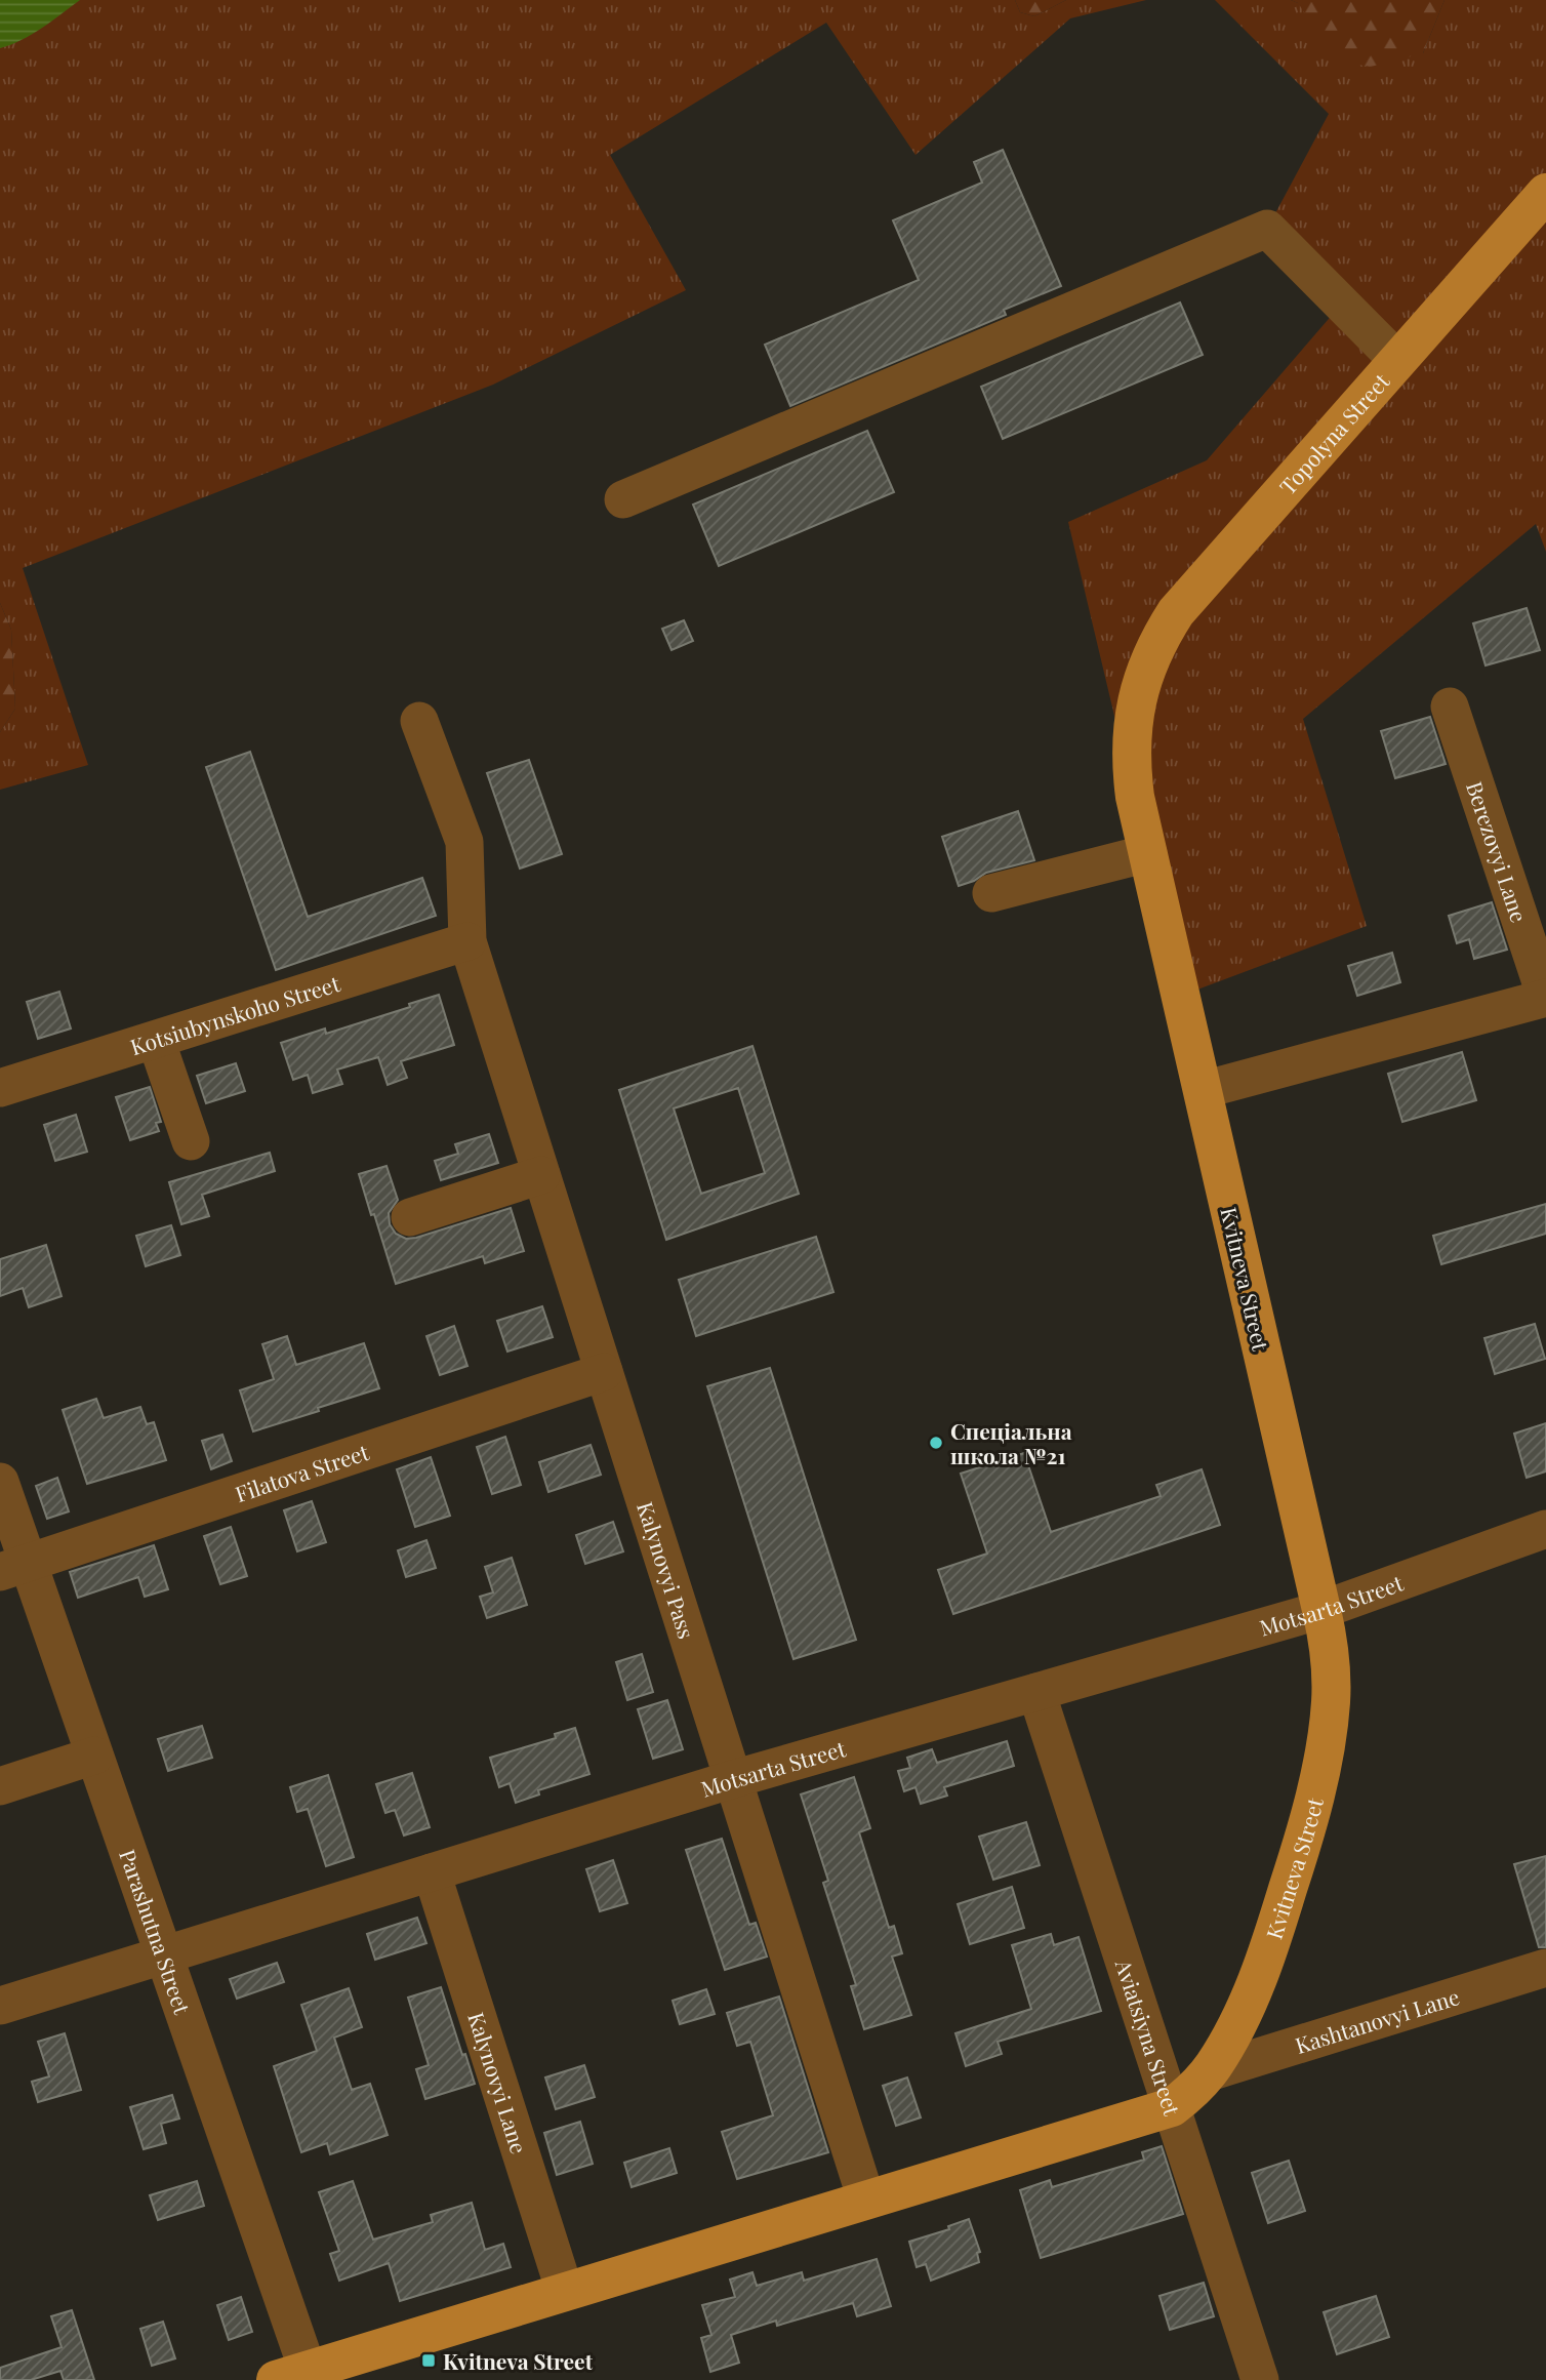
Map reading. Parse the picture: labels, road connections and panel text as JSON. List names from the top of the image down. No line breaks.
{"streets":{"main road":["Topolyna Street","Kvitneva Street"],"street":["Berezovyi Lane","Kotsiubynskoho Street","Filatova Street","Kalynovyi Pass","Motsarta Street","Parashutna Street","Kashtanovyi Lane","Aviatsiyna Street","Kalynovyi Lane"]},"crossings":[["Topolyna Street","Kvitneva Street"],["Kotsiubynskoho Street","Kalynovyi Pass"],["Kvitneva Street","Kalynovyi Pass"],["Kvitneva Street","Motsarta Street"],["Kvitneva Street","Parashutna Street"],["Kvitneva Street","Kashtanovyi Lane"],["Kvitneva Street","Aviatsiyna Street"],["Kvitneva Street","Kalynovyi Lane"],["Filatova Street","Kalynovyi Pass"],["Filatova Street","Parashutna Street"],["Kalynovyi Pass","Motsarta Street"],["Motsarta Street","Parashutna Street"],["Motsarta Street","Aviatsiyna Street"],["Motsarta Street","Kalynovyi Lane"]],"places":{"other":["Спеціальна школа №21"],"transit":["Kvitneva Street"]}}
